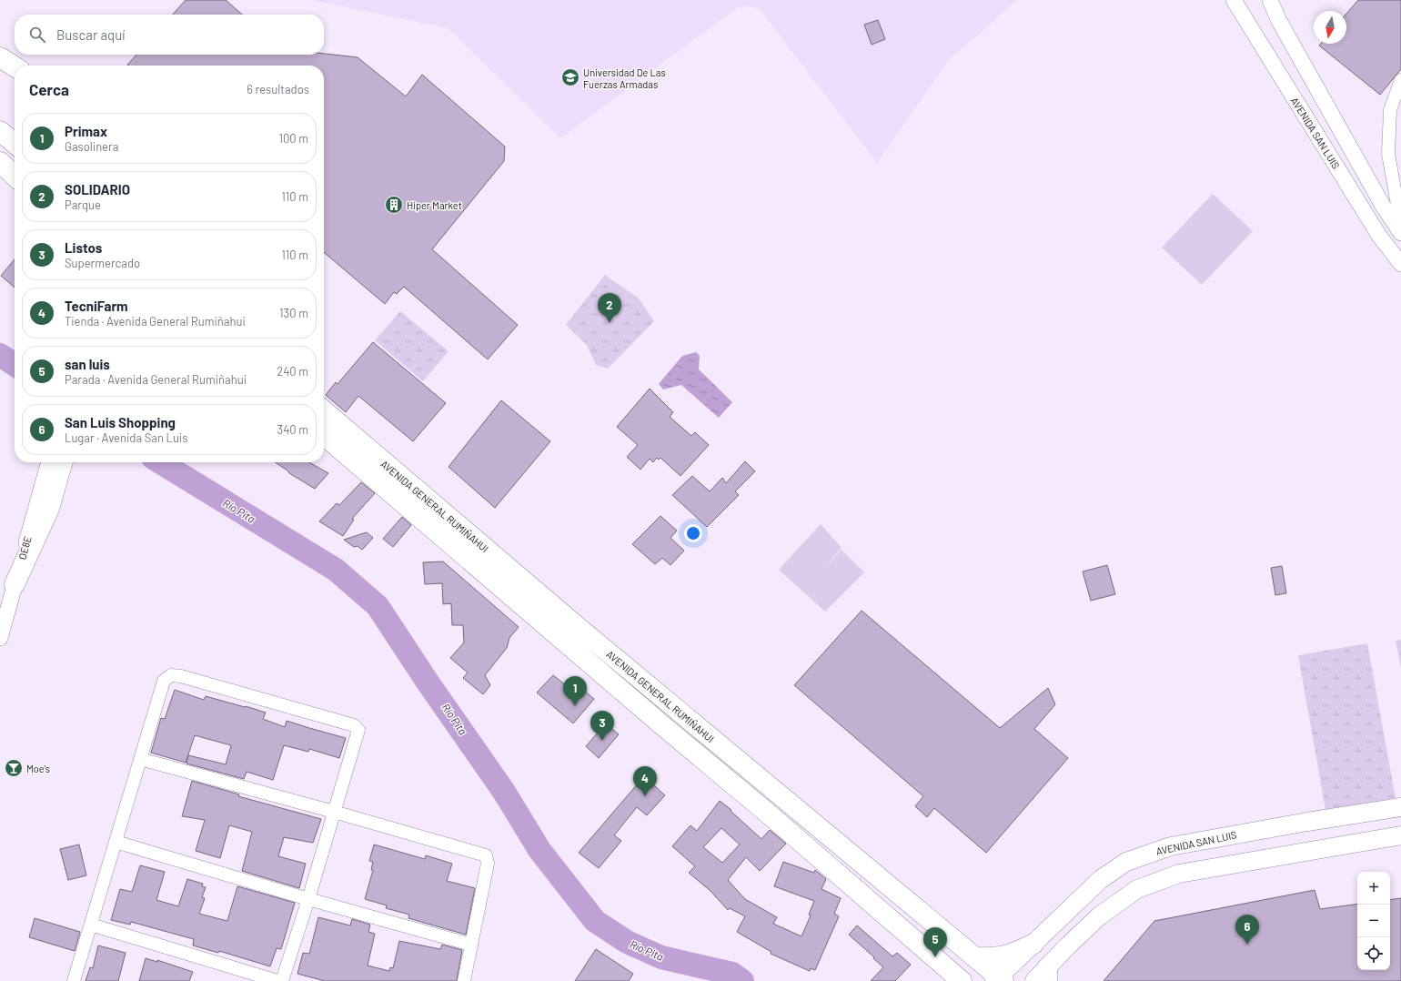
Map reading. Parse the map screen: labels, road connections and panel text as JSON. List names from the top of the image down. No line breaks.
{"streets":{"highway":["AVENIDA GENERAL RUMIÑAHUI"],"main road":["AVENIDA SAN LUIS"],"street":["OE8E"]},"crossings":[["AVENIDA SAN LUIS","AVENIDA GENERAL RUMIÑAHUI"]],"water":["Río Pita"],"places":{"school or university":["Universidad De Las Fuerzas Armadas"],"building":["Hiper Market"],"bar":["Moe's"]},"north":"bottom","page":{"search":"Buscar aquí","heading":["Cerca","6 resultados"],"list":[{"mark":"1","name":"Primax","note":"Gasolinera","value":"100 m"},{"mark":"2","name":"SOLIDARIO","note":"Parque","value":"110 m"},{"mark":"3","name":"Listos","note":"Supermercado","value":"110 m"},{"mark":"4","name":"TecniFarm","note":"Tienda · Avenida General Rumiñahui","value":"130 m"},{"mark":"5","name":"san luis","note":"Parada · Avenida General Rumiñahui","value":"240 m"},{"mark":"6","name":"San Luis Shopping","note":"Lugar · Avenida San Luis","value":"340 m"}],"pins":["2","1","3","4","6","5"],"map_buttons":["+","−"]}}
